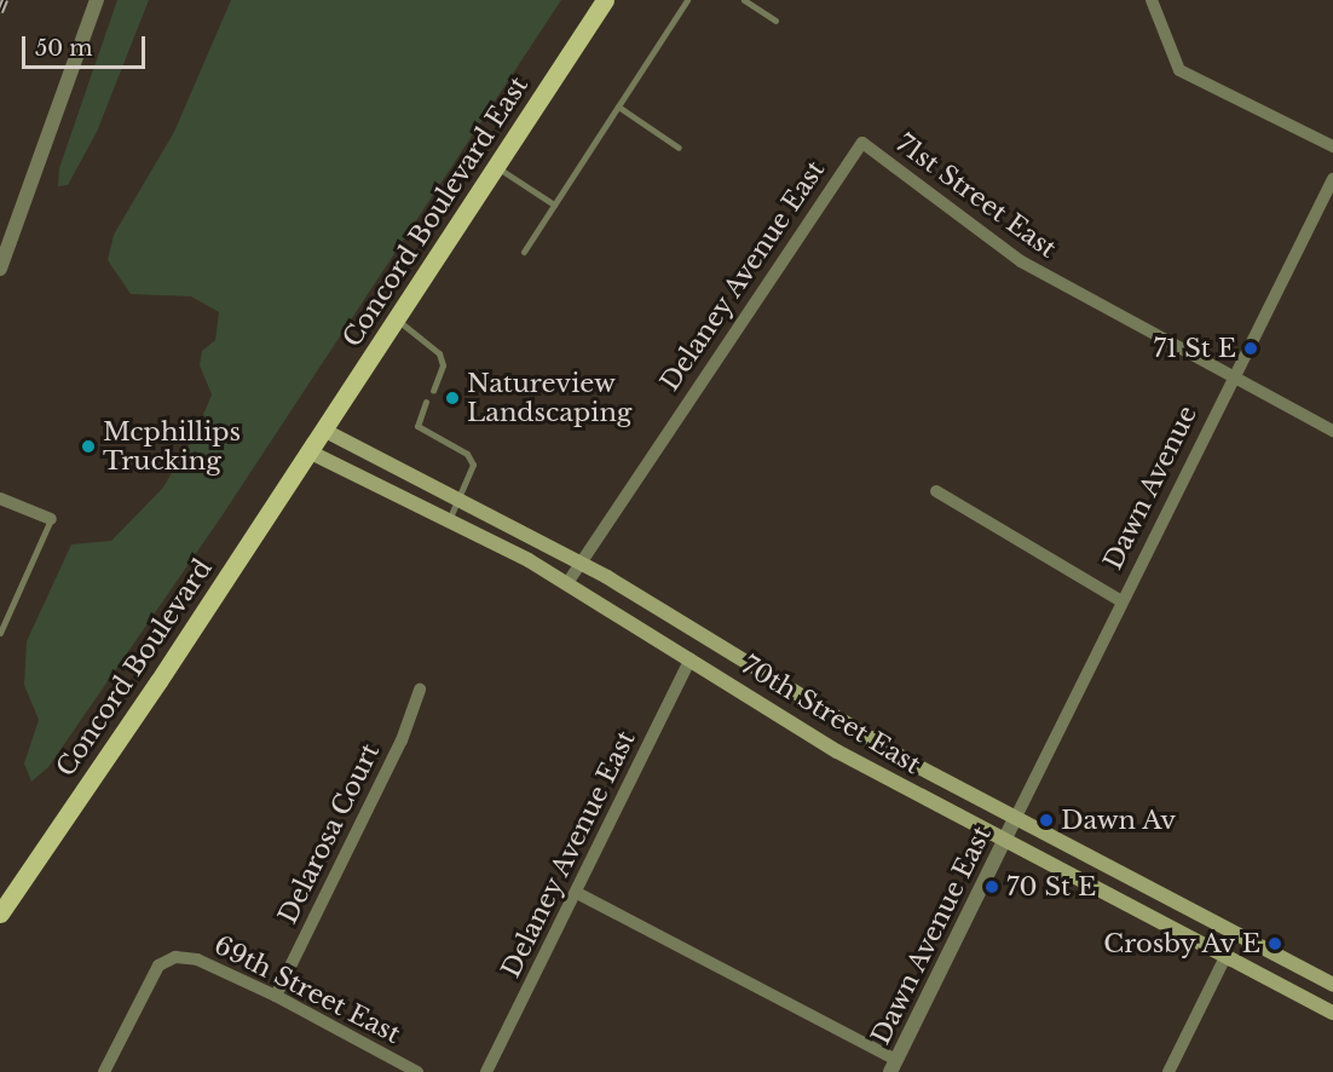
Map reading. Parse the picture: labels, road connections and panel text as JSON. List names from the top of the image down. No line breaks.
{"streets":{"main road":["Concord Boulevard East","Concord Boulevard","70th Street East"],"street":["71st Street East","Delaney Avenue East","Dawn Avenue","Delarosa Court","Dawn Avenue East","69th Street East"]},"crossings":[["71st Street East","Delaney Avenue East"],["71st Street East","Dawn Avenue"],["Concord Boulevard East","Concord Boulevard"],["Concord Boulevard East","70th Street East"],["Delaney Avenue East","70th Street East"],["Dawn Avenue","70th Street East"],["Dawn Avenue","Dawn Avenue East"],["Concord Boulevard","70th Street East"],["70th Street East","Dawn Avenue East"],["Delarosa Court","69th Street East"]],"places":["71 St E","Natureview Landscaping","Mcphillips Trucking","Dawn Av","70 St E","Crosby Av E"],"scale_bar":"50 m"}
